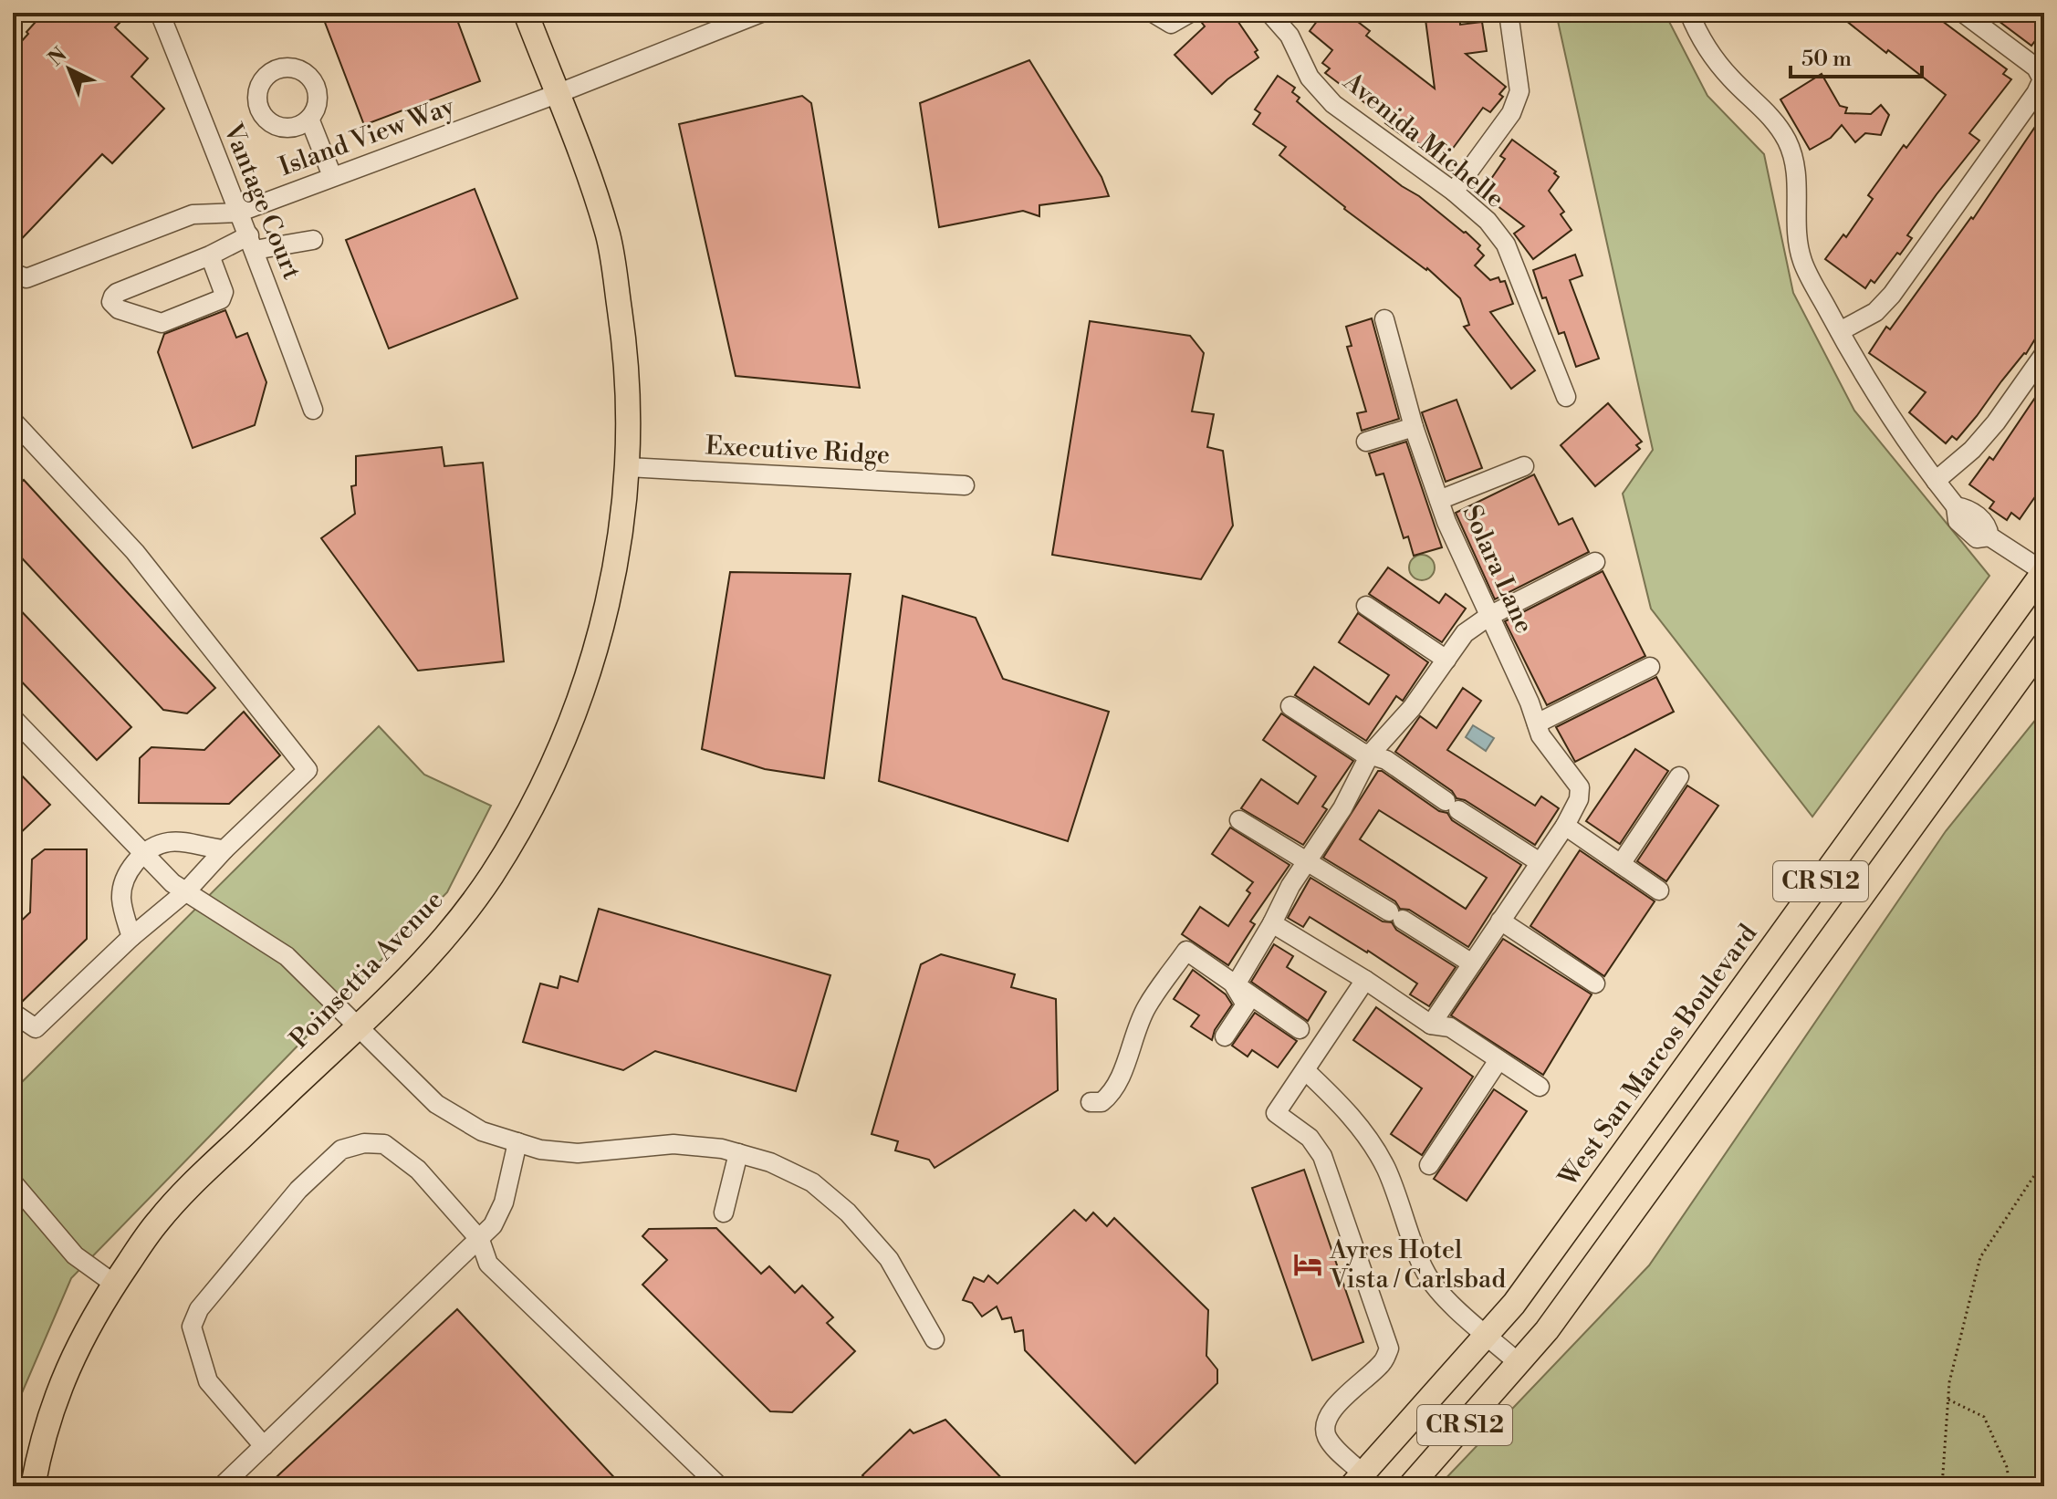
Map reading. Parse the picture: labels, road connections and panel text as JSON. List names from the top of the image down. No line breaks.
{"streets":{"main road":["CR S12","Poinsettia Avenue","West San Marcos Boulevard"],"street":["Island View Way","Avenida Michelle","Vantage Court","Executive Ridge","Solara Lane"]},"crossings":[["Island View Way","Vantage Court"],["Island View Way","Poinsettia Avenue"],["Executive Ridge","Poinsettia Avenue"]],"places":{"hotel":["Ayres Hotel Vista / Carlsbad"]},"scale_bar":"50 m","north":"top left"}
